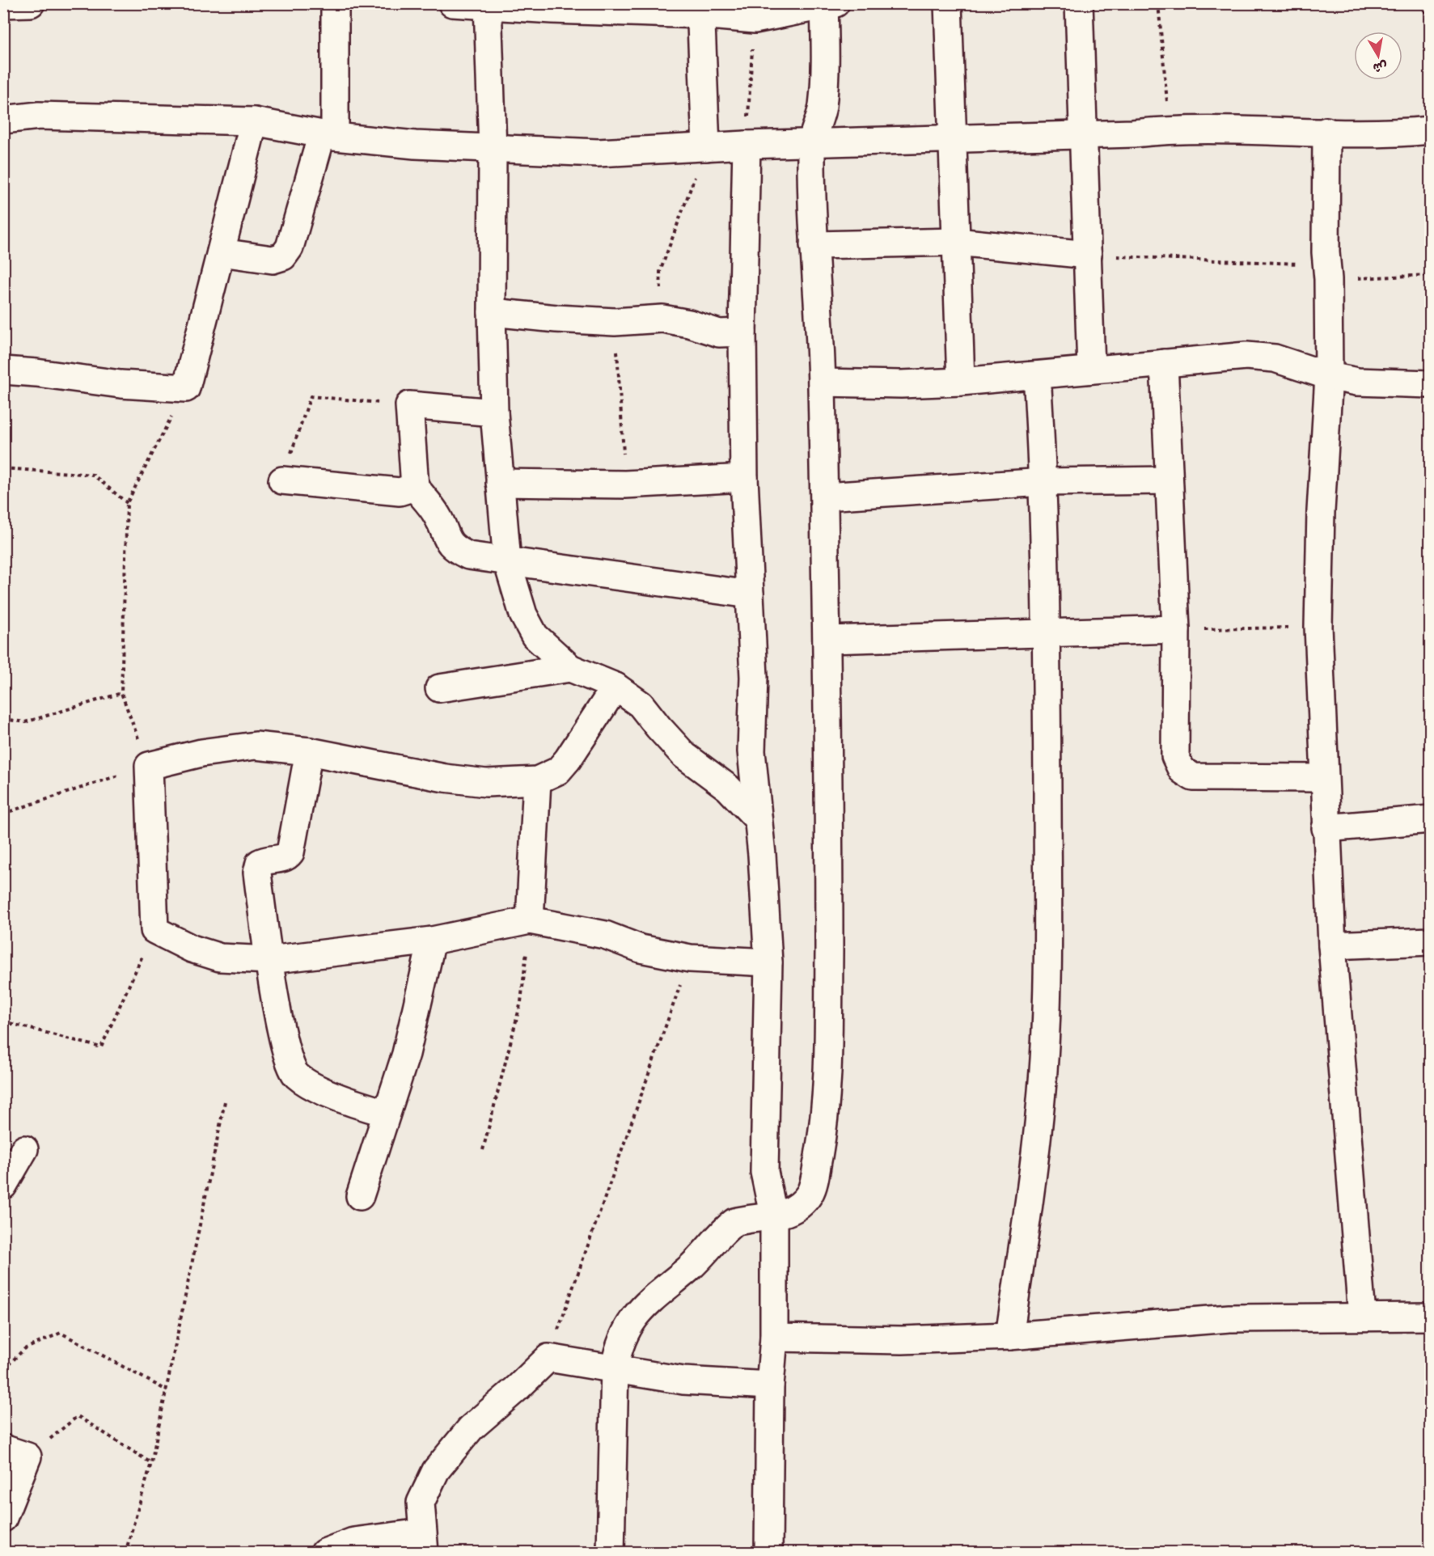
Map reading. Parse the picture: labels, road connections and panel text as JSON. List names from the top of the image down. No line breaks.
{"north":"bottom"}
